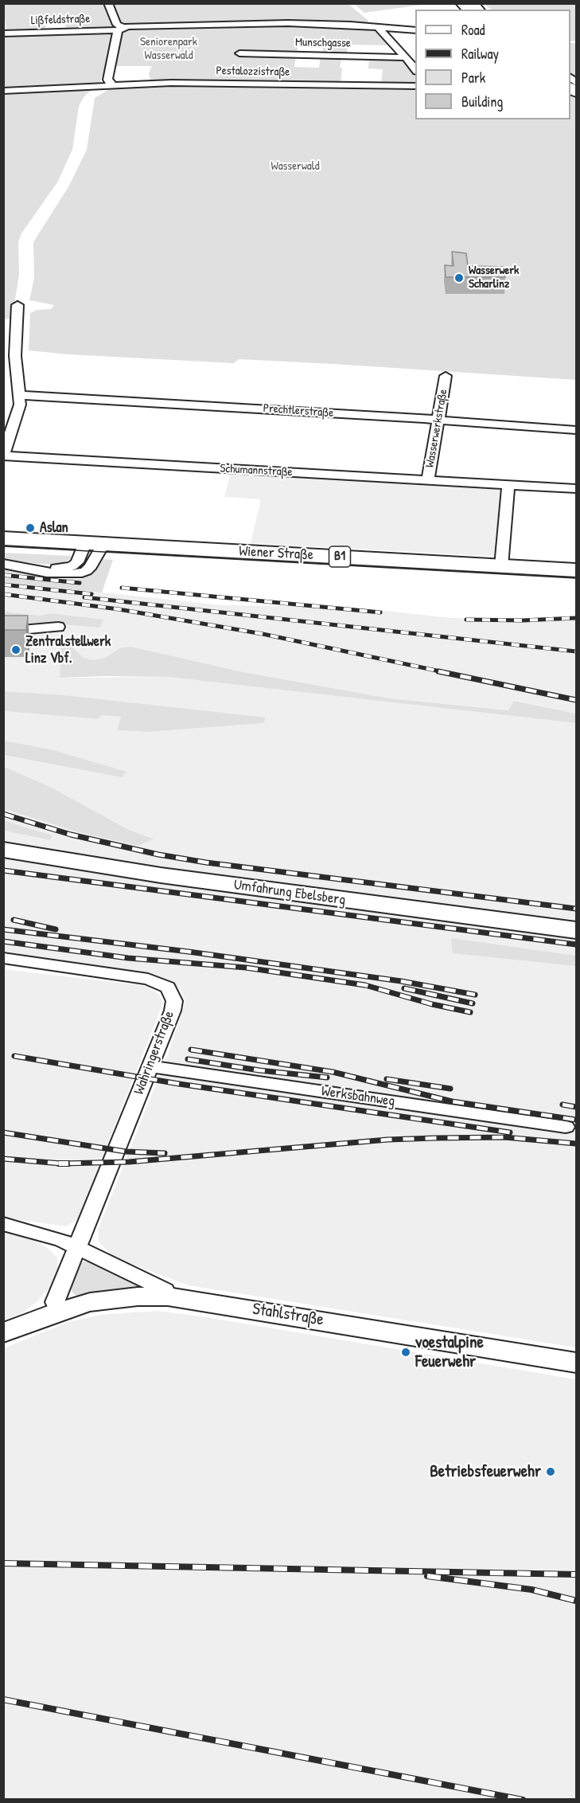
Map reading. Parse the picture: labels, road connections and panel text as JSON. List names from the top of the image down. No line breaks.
{"streets":{"main road":["Wiener Straße","B1","Umfahrung Ebelsberg"],"street":["Lißfeldstraße","Munschgasse","Pestalozzistraße","Prechtlerstraße","Wasserwerkstraße","Schumannstraße","Wahringerstraße","Werksbahnweg","Stahlstraße"]},"crossings":[["Prechtlerstraße","Wasserwerkstraße"],["Wasserwerkstraße","Schumannstraße"],["Wahringerstraße","Werksbahnweg"],["Wahringerstraße","Stahlstraße"]],"parks":["Seniorenpark Wasserwald","Wasserwald"],"places":["Wasserwerk Scharlinz","Aslan","Zentralstellwerk Linz Vbf.","voestalpine Feuerwehr","Betriebsfeuerwehr"],"legend":["Road","Railway","Park","Building"]}
